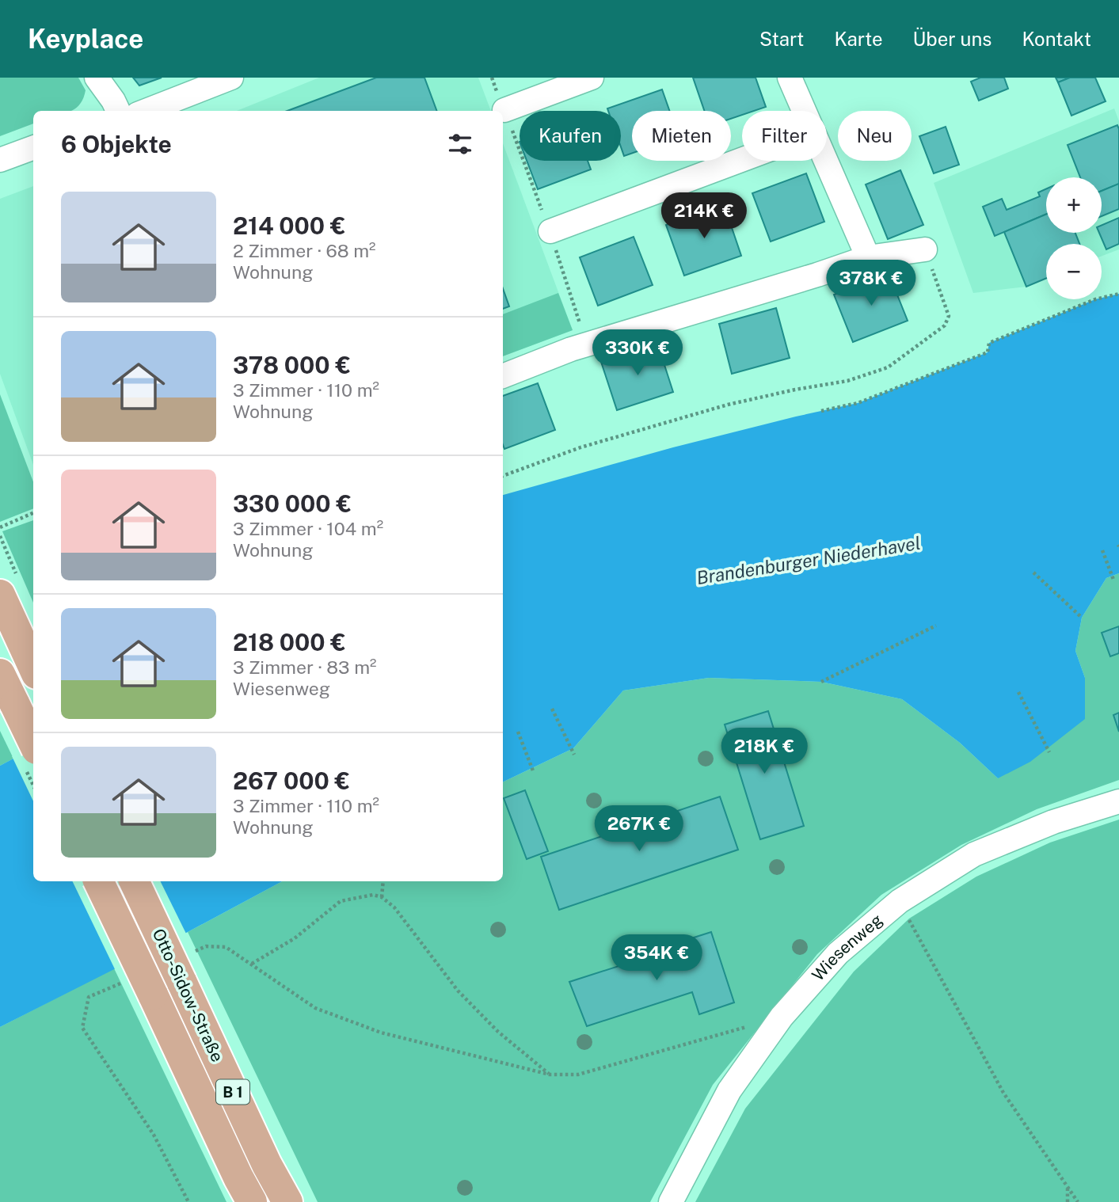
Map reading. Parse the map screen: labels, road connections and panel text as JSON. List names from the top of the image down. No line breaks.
{"streets":{"main road":["Otto-Sidow-Straße","B 1"],"street":["Wiesenweg"]},"water":["Brandenburger Niederhavel"],"page":{"header":"Keyplace","nav":["Start","Karte","Über uns","Kontakt"],"chip":["Kaufen","Mieten","Filter","Neu"],"heading":"6 Objekte","map_buttons":["+","−"],"list":[{"name":"214 000 €","note":"2 Zimmer · 68 m² · Wohnung"},{"name":"378 000 €","note":"3 Zimmer · 110 m² · Wohnung"},{"name":"330 000 €","note":"3 Zimmer · 104 m² · Wohnung"},{"name":"218 000 €","note":"3 Zimmer · 83 m² · Wiesenweg"},{"name":"267 000 €","note":"3 Zimmer · 110 m² · Wohnung"}],"price":["214K €","378K €","330K €","218K €","267K €","354K €"]}}
